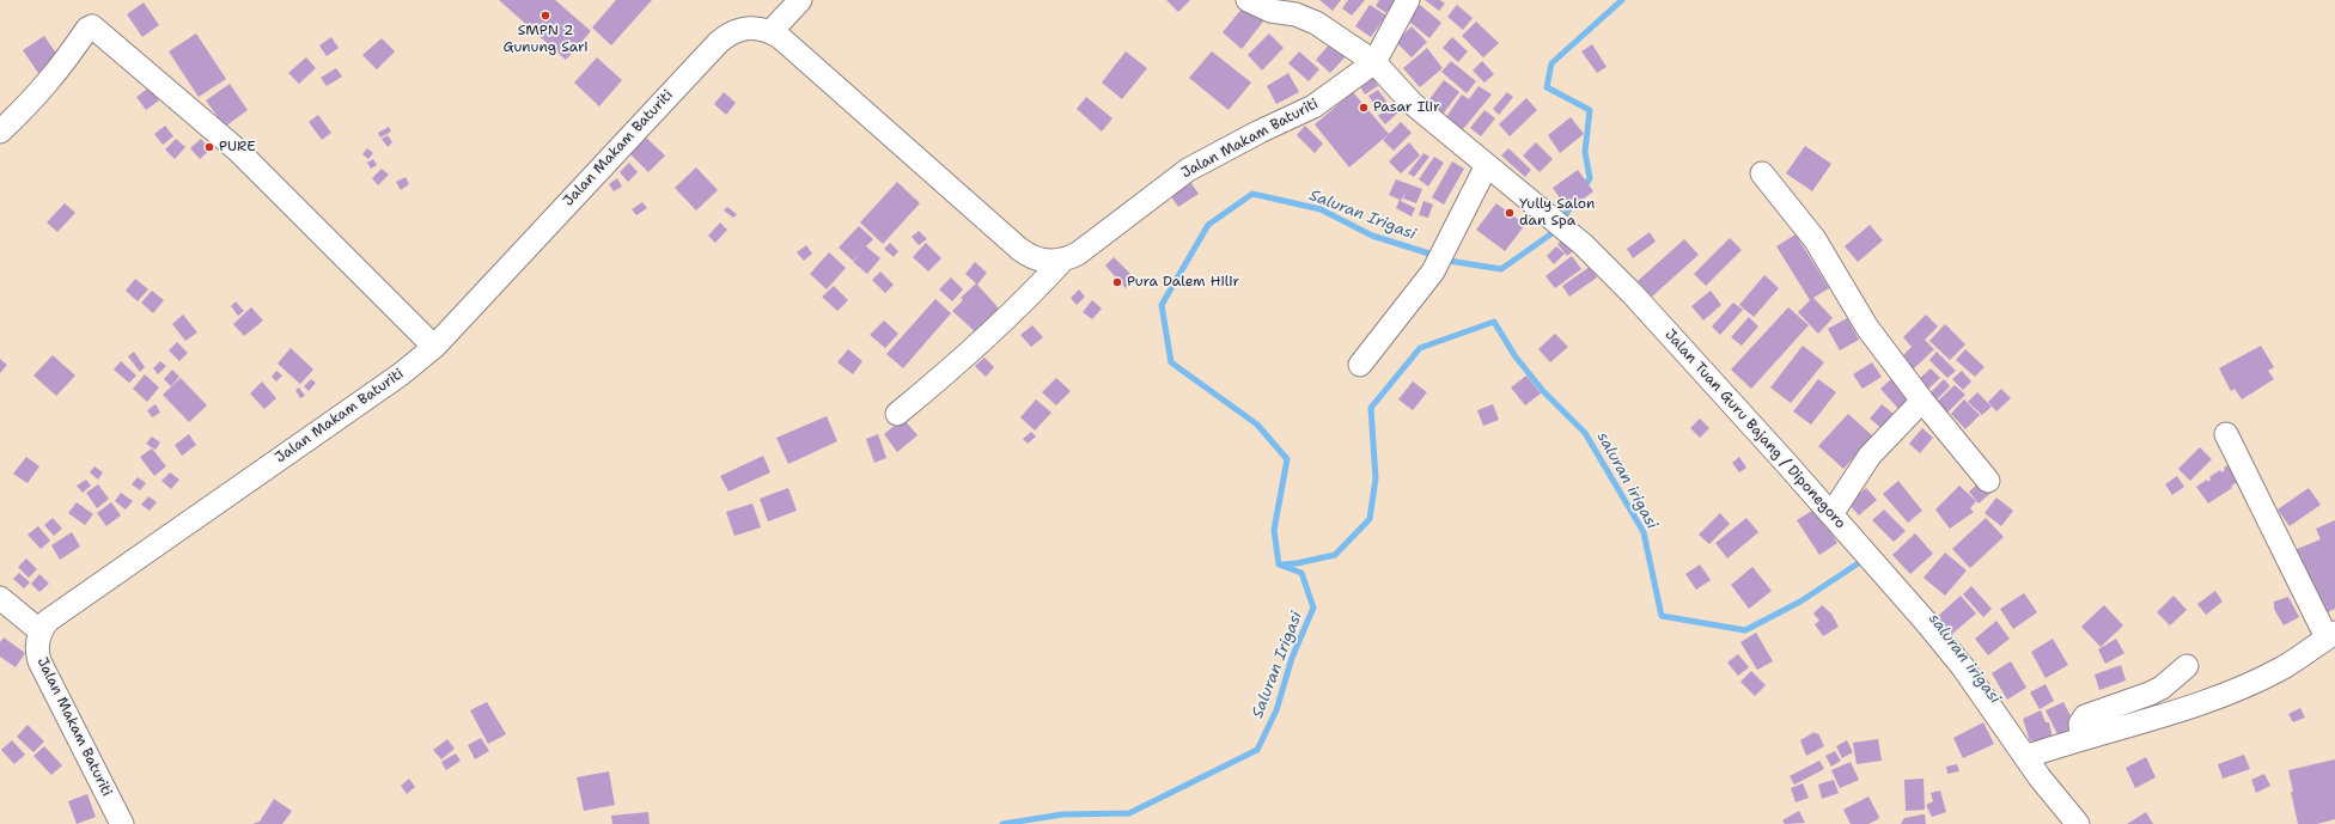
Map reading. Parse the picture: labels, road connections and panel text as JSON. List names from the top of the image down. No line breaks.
{"streets":{"street":["Jalan Makam Baturiti","Jalan Tuan Guru Bajang / Diponegoro"]},"crossings":[["Jalan Makam Baturiti","Jalan Tuan Guru Bajang / Diponegoro"]],"water":["Saluran Irigasi","saluran irigasi"],"places":["SMPN 2 Gunung Sari","Pasar Ilir","PURE","Yully Salon dan Spa","Pura Dalem Hilir"]}
